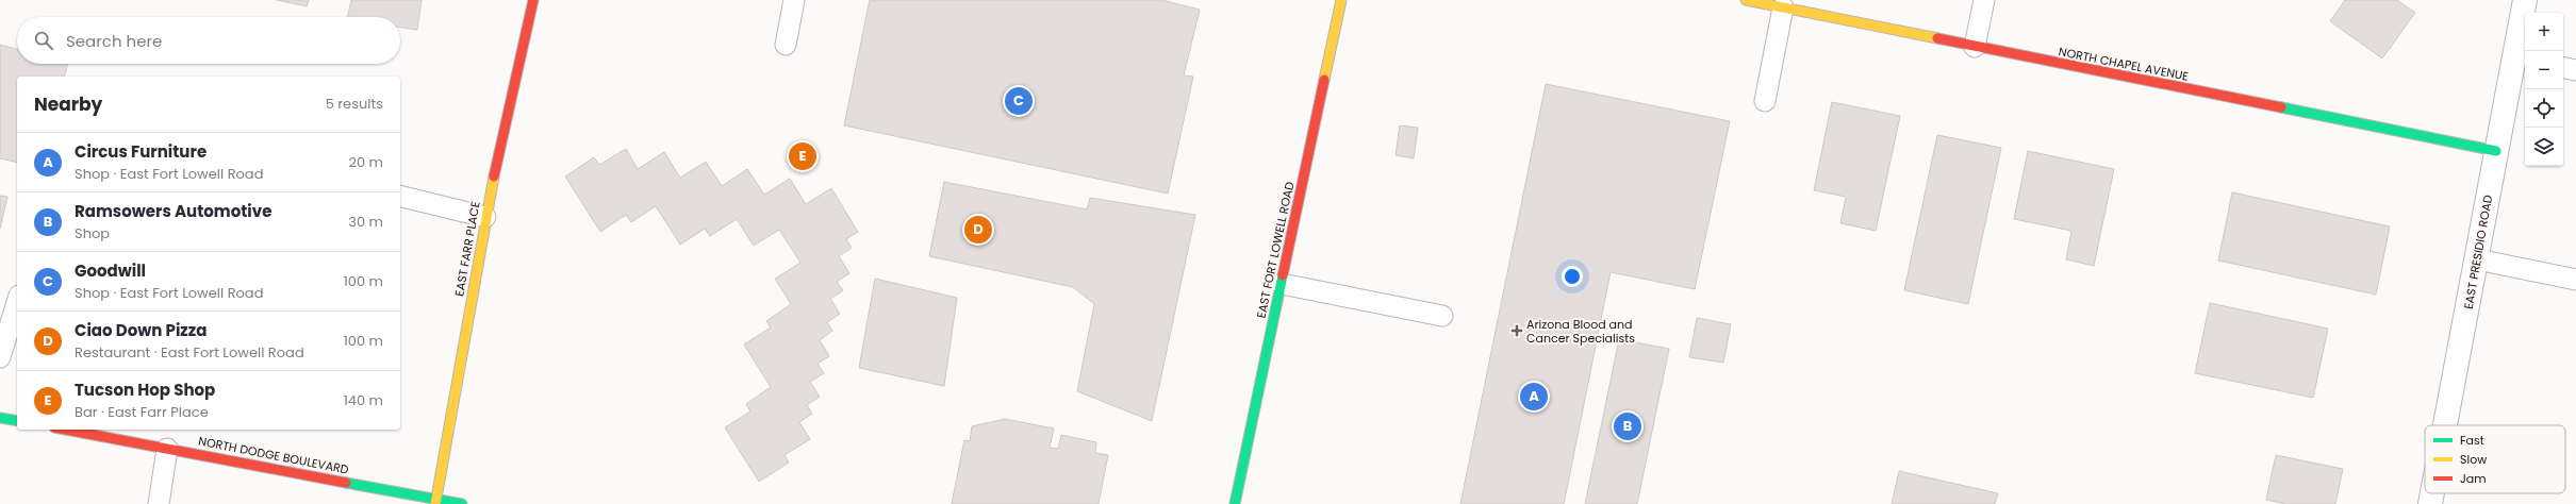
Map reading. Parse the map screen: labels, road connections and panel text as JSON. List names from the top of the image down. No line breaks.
{"streets":{"street":["NORTH CHAPEL AVENUE","EAST FARR PLACE","EAST FORT LOWELL ROAD","EAST PRESIDIO ROAD","NORTH DODGE BOULEVARD"]},"crossings":[["NORTH CHAPEL AVENUE","EAST PRESIDIO ROAD"],["EAST FARR PLACE","NORTH DODGE BOULEVARD"]],"places":{"health":["Arizona Blood and Cancer Specialists"]},"legend":["Fast","Slow","Jam"],"page":{"map_buttons":["+","−"],"search":"Search here","heading":["Nearby","5 results"],"pins":["C","E","D","A","B"],"list":[{"mark":"A","name":"Circus Furniture","note":"Shop · East Fort Lowell Road","value":"20 m"},{"mark":"B","name":"Ramsowers Automotive","note":"Shop","value":"30 m"},{"mark":"C","name":"Goodwill","note":"Shop · East Fort Lowell Road","value":"100 m"},{"mark":"D","name":"Ciao Down Pizza","note":"Restaurant · East Fort Lowell Road","value":"100 m"},{"mark":"E","name":"Tucson Hop Shop","note":"Bar · East Farr Place","value":"140 m"}]}}
